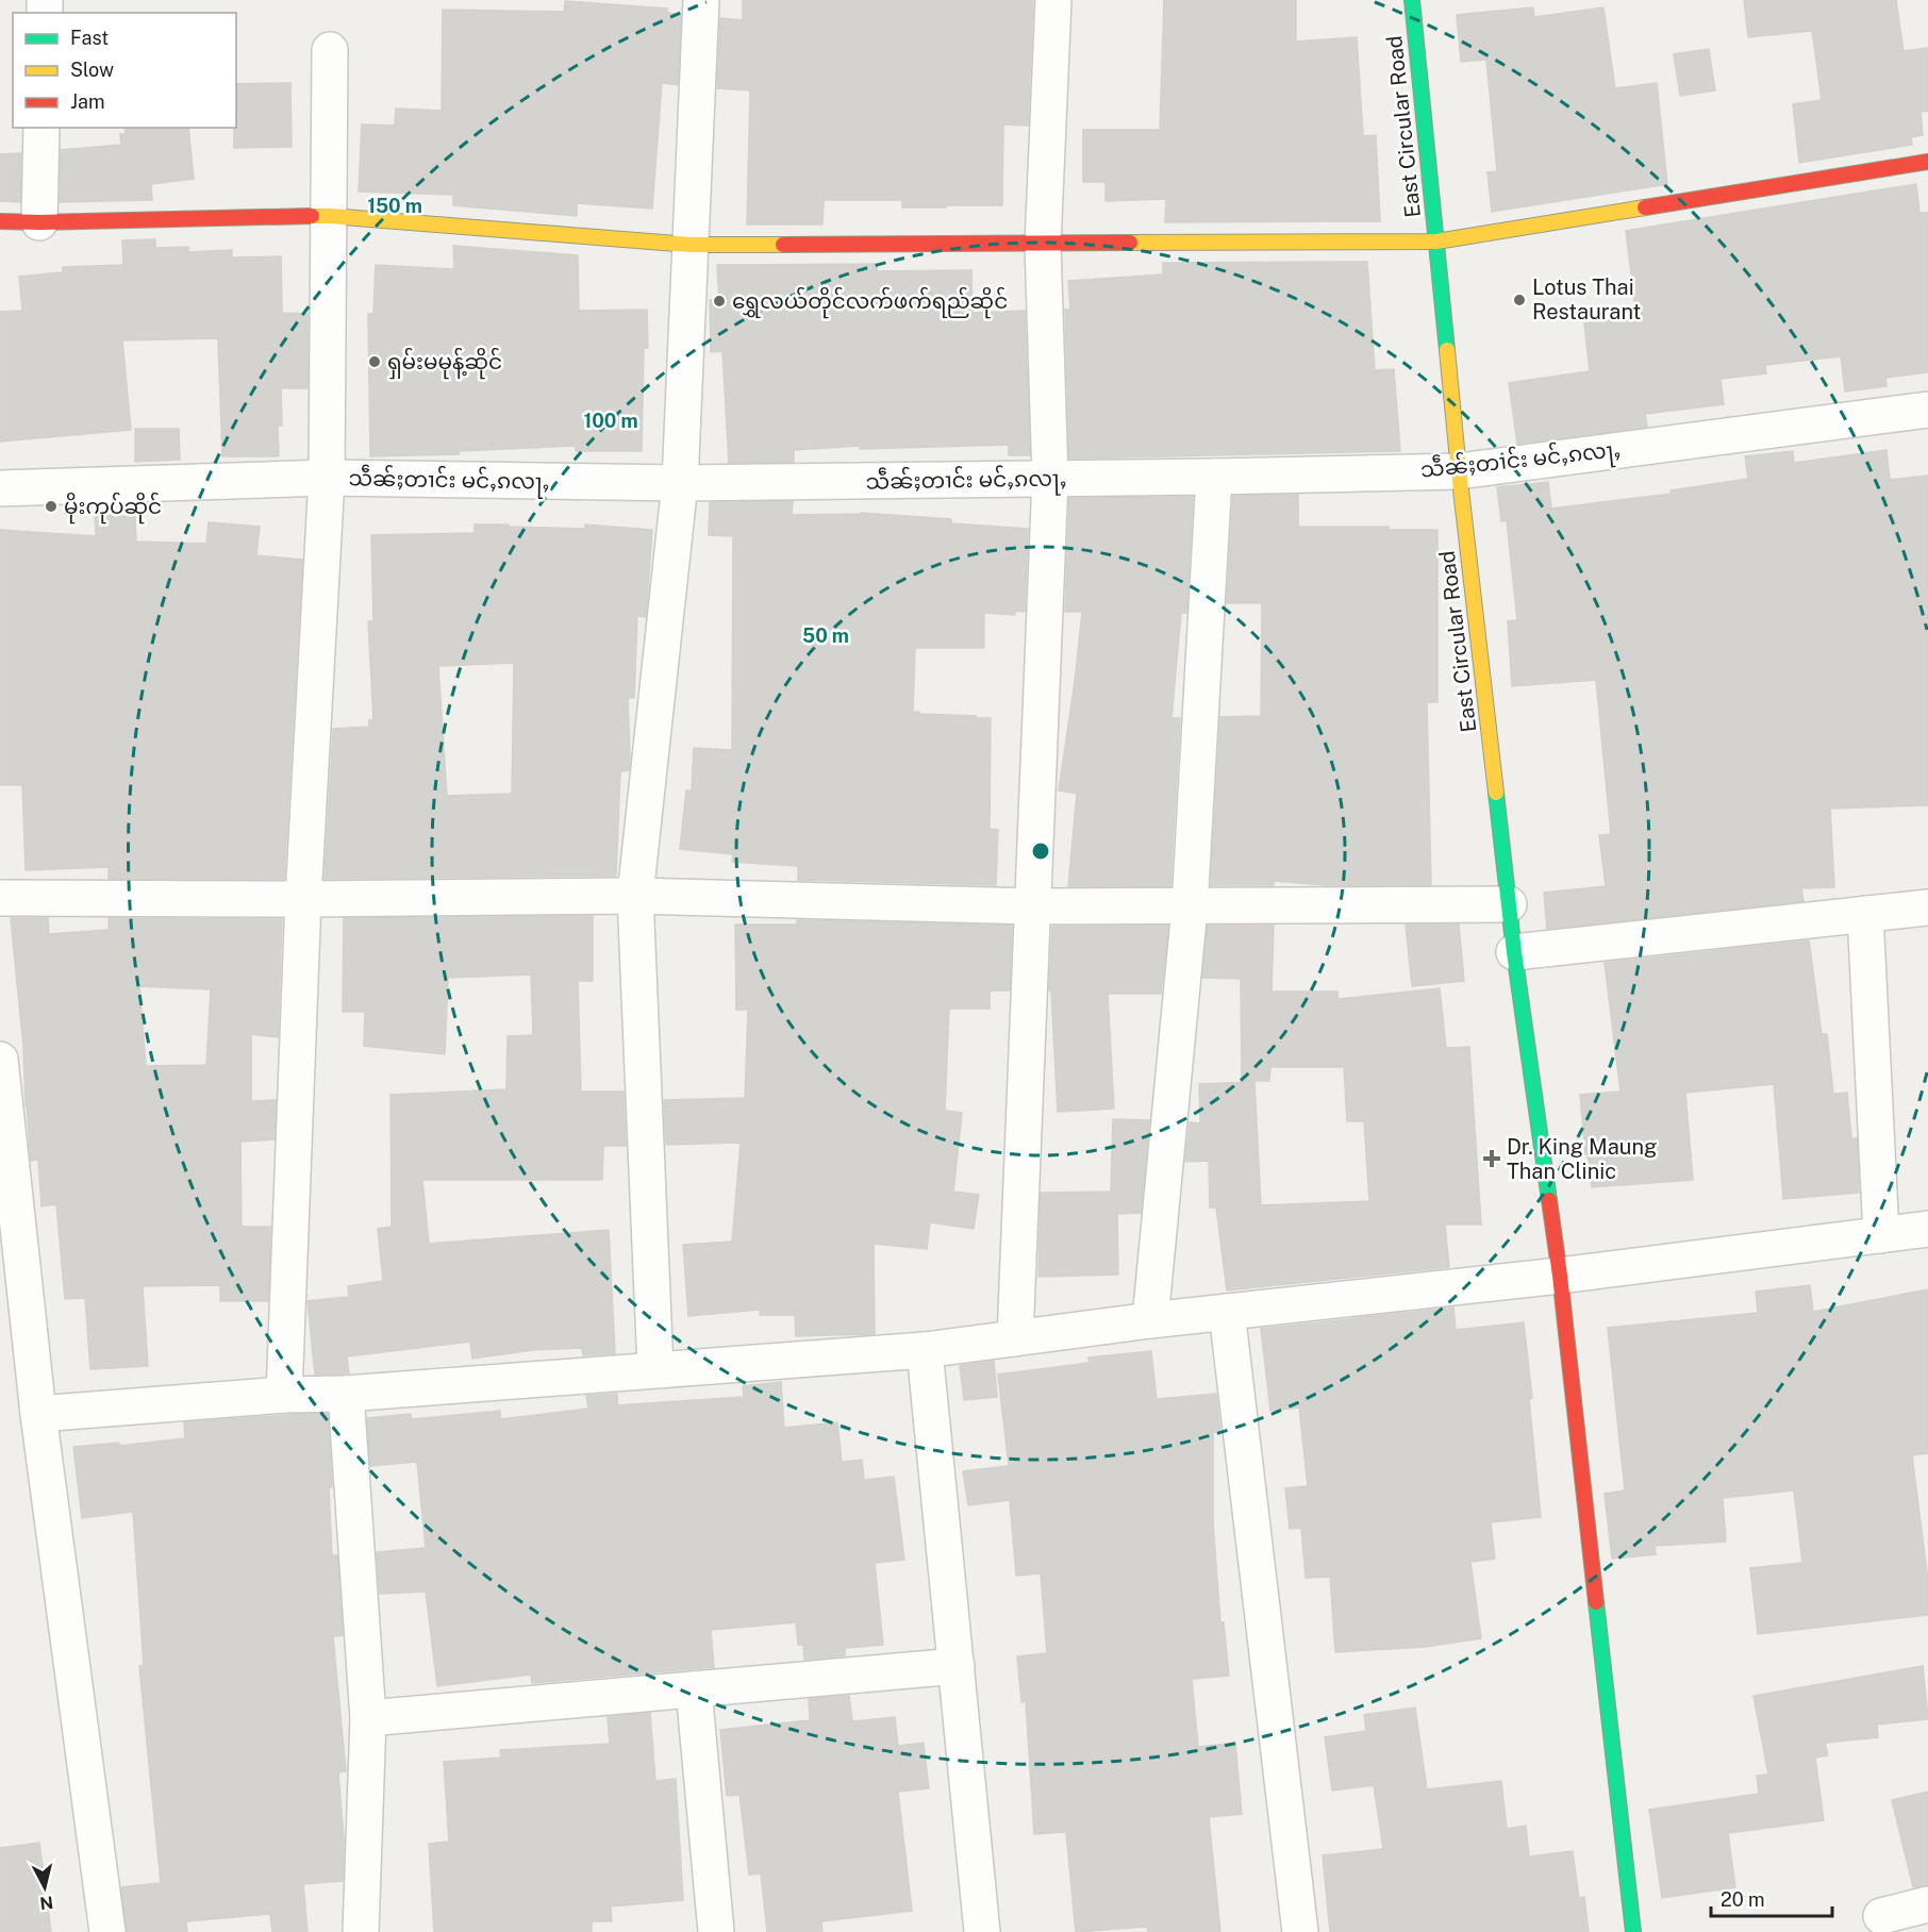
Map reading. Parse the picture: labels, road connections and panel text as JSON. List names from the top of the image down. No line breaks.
{"streets":{"street":["East Circular Road","သဵၼ်ႈတၢင်း မင်ႇၵလႃႇ"]},"crossings":[["East Circular Road","သဵၼ်ႈတၢင်း မင်ႇၵလႃႇ"]],"places":{"other":["Lotus Thai Restaurant","ရွှေလယ်တိုင်လက်ဖက်ရည်ဆိုင်","ရှမ်းမမုန့်ဆိုင်","မိုးကုပ်ဆိုင်"],"health":["Dr. King Maung Than Clinic"]},"legend":["Fast","Slow","Jam"],"scale_bar":"20 m","north":"bottom","rings":["150 m","100 m","50 m"]}
